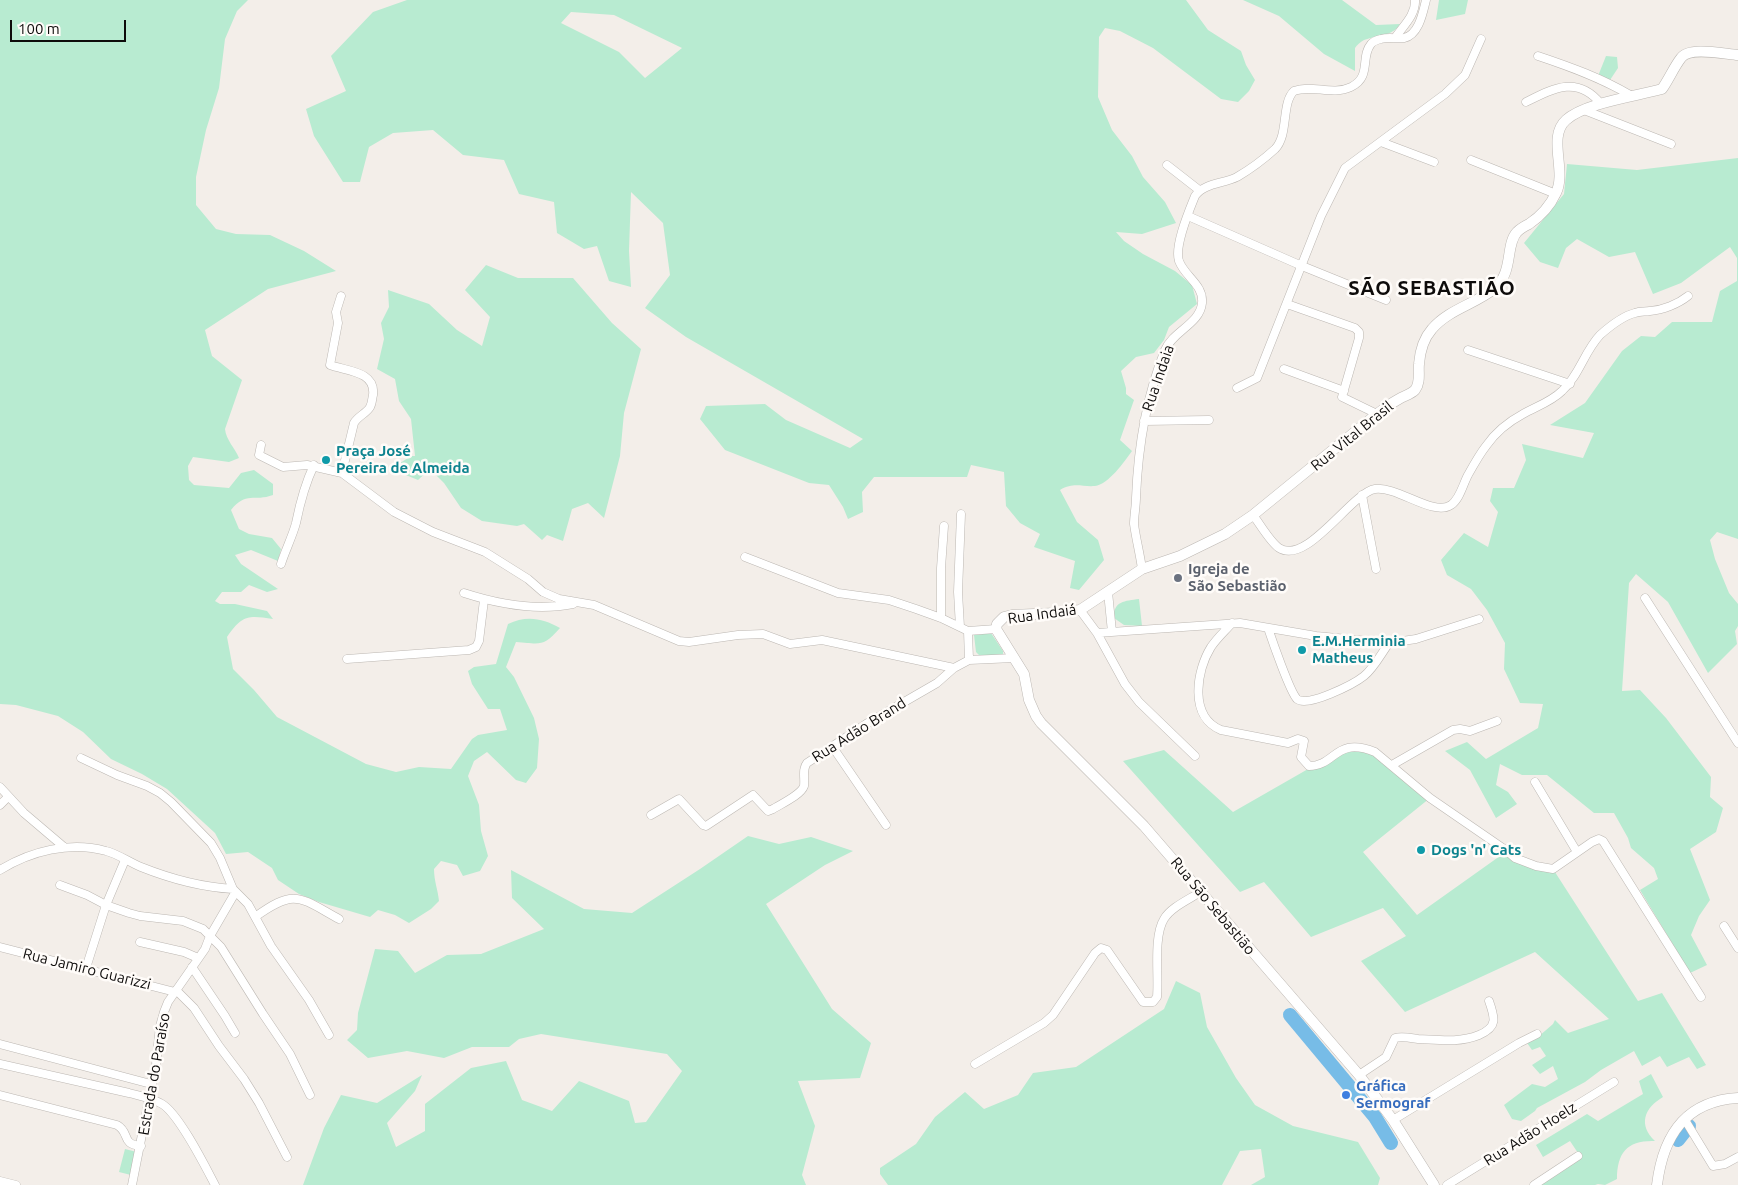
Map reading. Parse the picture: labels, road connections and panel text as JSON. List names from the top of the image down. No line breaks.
{"streets":{"street":["Rua Indaia","Rua Vital Brasil","Rua Indaiá","Rua Adão Brand","Rua São Sebastião","Rua Jamiro Guarizzi","Estrada do Paraíso","Rua Adão Hoelz"]},"crossings":[["Rua Indaia","Rua Vital Brasil"],["Rua Indaia","Rua Indaiá"],["Rua Vital Brasil","Rua Indaiá"],["Rua Indaiá","Rua São Sebastião"],["Rua Jamiro Guarizzi","Estrada do Paraíso"]],"districts":["SÃO SEBASTIÃO"],"places":["Praça José Pereira de Almeida","Igreja de São Sebastião","E.M.Herminia Matheus","Dogs 'n' Cats","Gráfica Sermograf"],"scale_bar":"100 m"}
